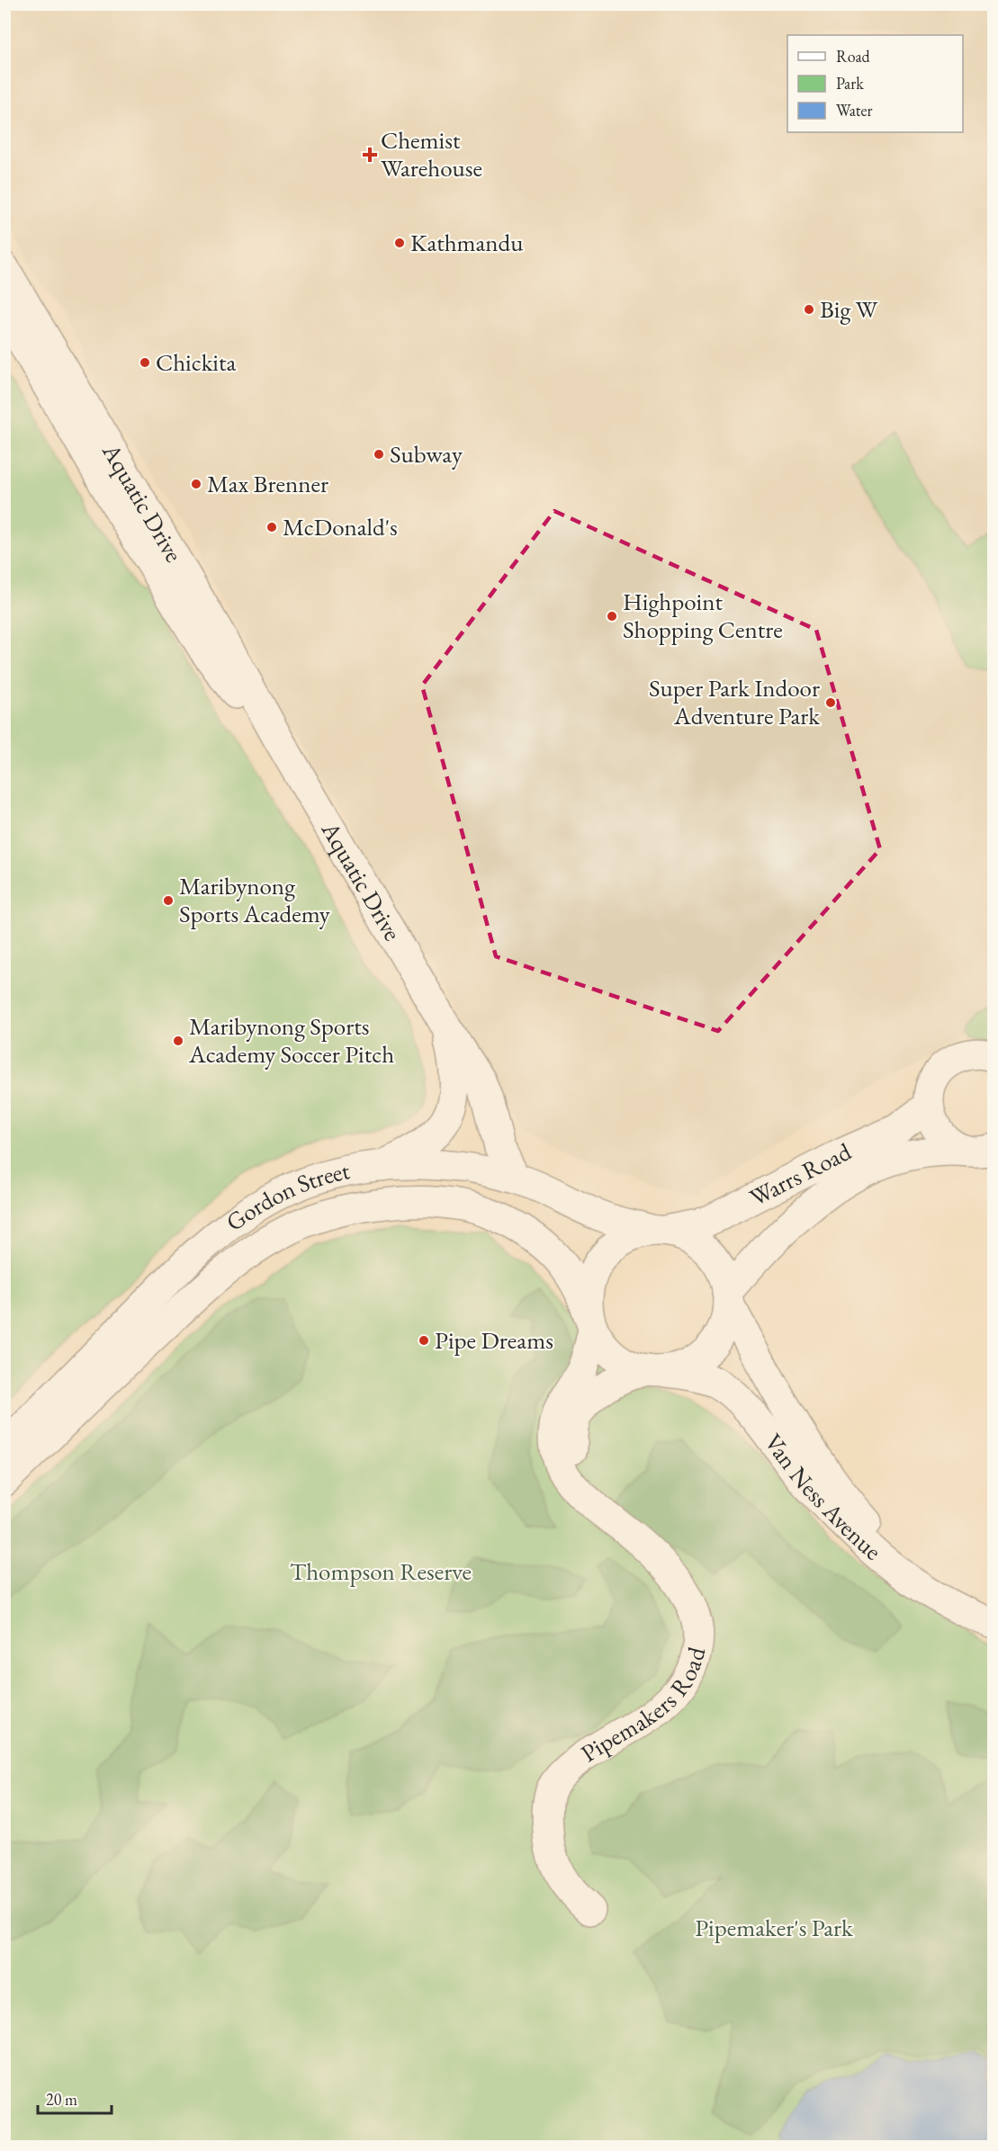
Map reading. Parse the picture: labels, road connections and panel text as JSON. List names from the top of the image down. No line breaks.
{"streets":{"street":["Aquatic Drive","Warrs Road","Gordon Street","Van Ness Avenue","Pipemakers Road"]},"crossings":[["Aquatic Drive","Gordon Street"],["Warrs Road","Gordon Street"],["Warrs Road","Van Ness Avenue"],["Warrs Road","Pipemakers Road"],["Gordon Street","Van Ness Avenue"],["Gordon Street","Pipemakers Road"],["Van Ness Avenue","Pipemakers Road"]],"parks":["Thompson Reserve","Pipemaker's Park"],"places":{"health":["Chemist Warehouse"],"other":["Kathmandu","Big W","Chickita","Subway","Max Brenner","McDonald's","Highpoint Shopping Centre","Super Park Indoor Adventure Park","Maribynong Sports Academy","Maribynong Sports Academy Soccer Pitch","Pipe Dreams"]},"legend":["Road","Park","Water"],"scale_bar":"20 m"}
